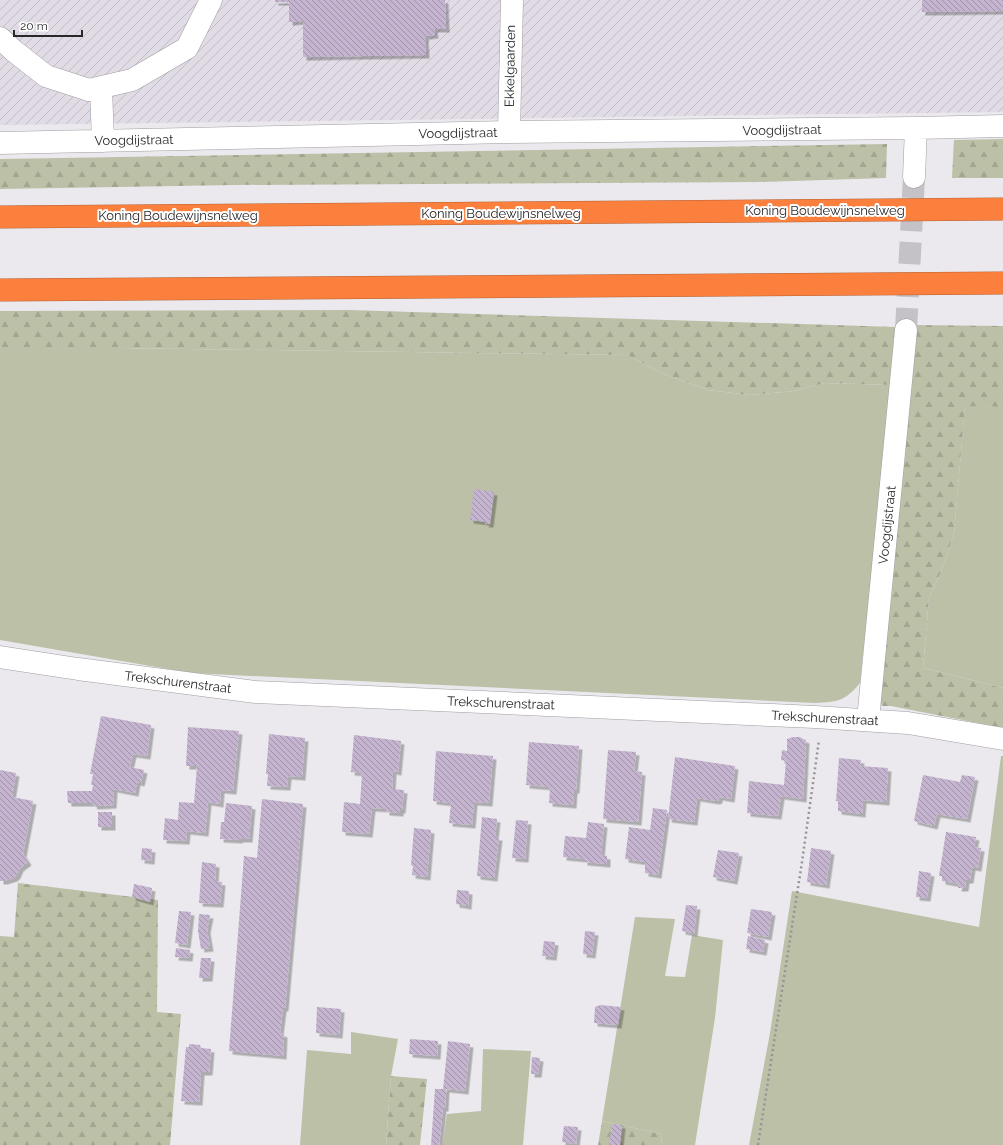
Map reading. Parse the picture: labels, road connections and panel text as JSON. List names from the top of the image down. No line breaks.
{"streets":{"highway":["Koning Boudewijnsnelweg"],"street":["Ekkelgaarden","Voogdijstraat","Trekschurenstraat"]},"crossings":[["Ekkelgaarden","Voogdijstraat"],["Voogdijstraat","Trekschurenstraat"]],"scale_bar":"20 m"}
